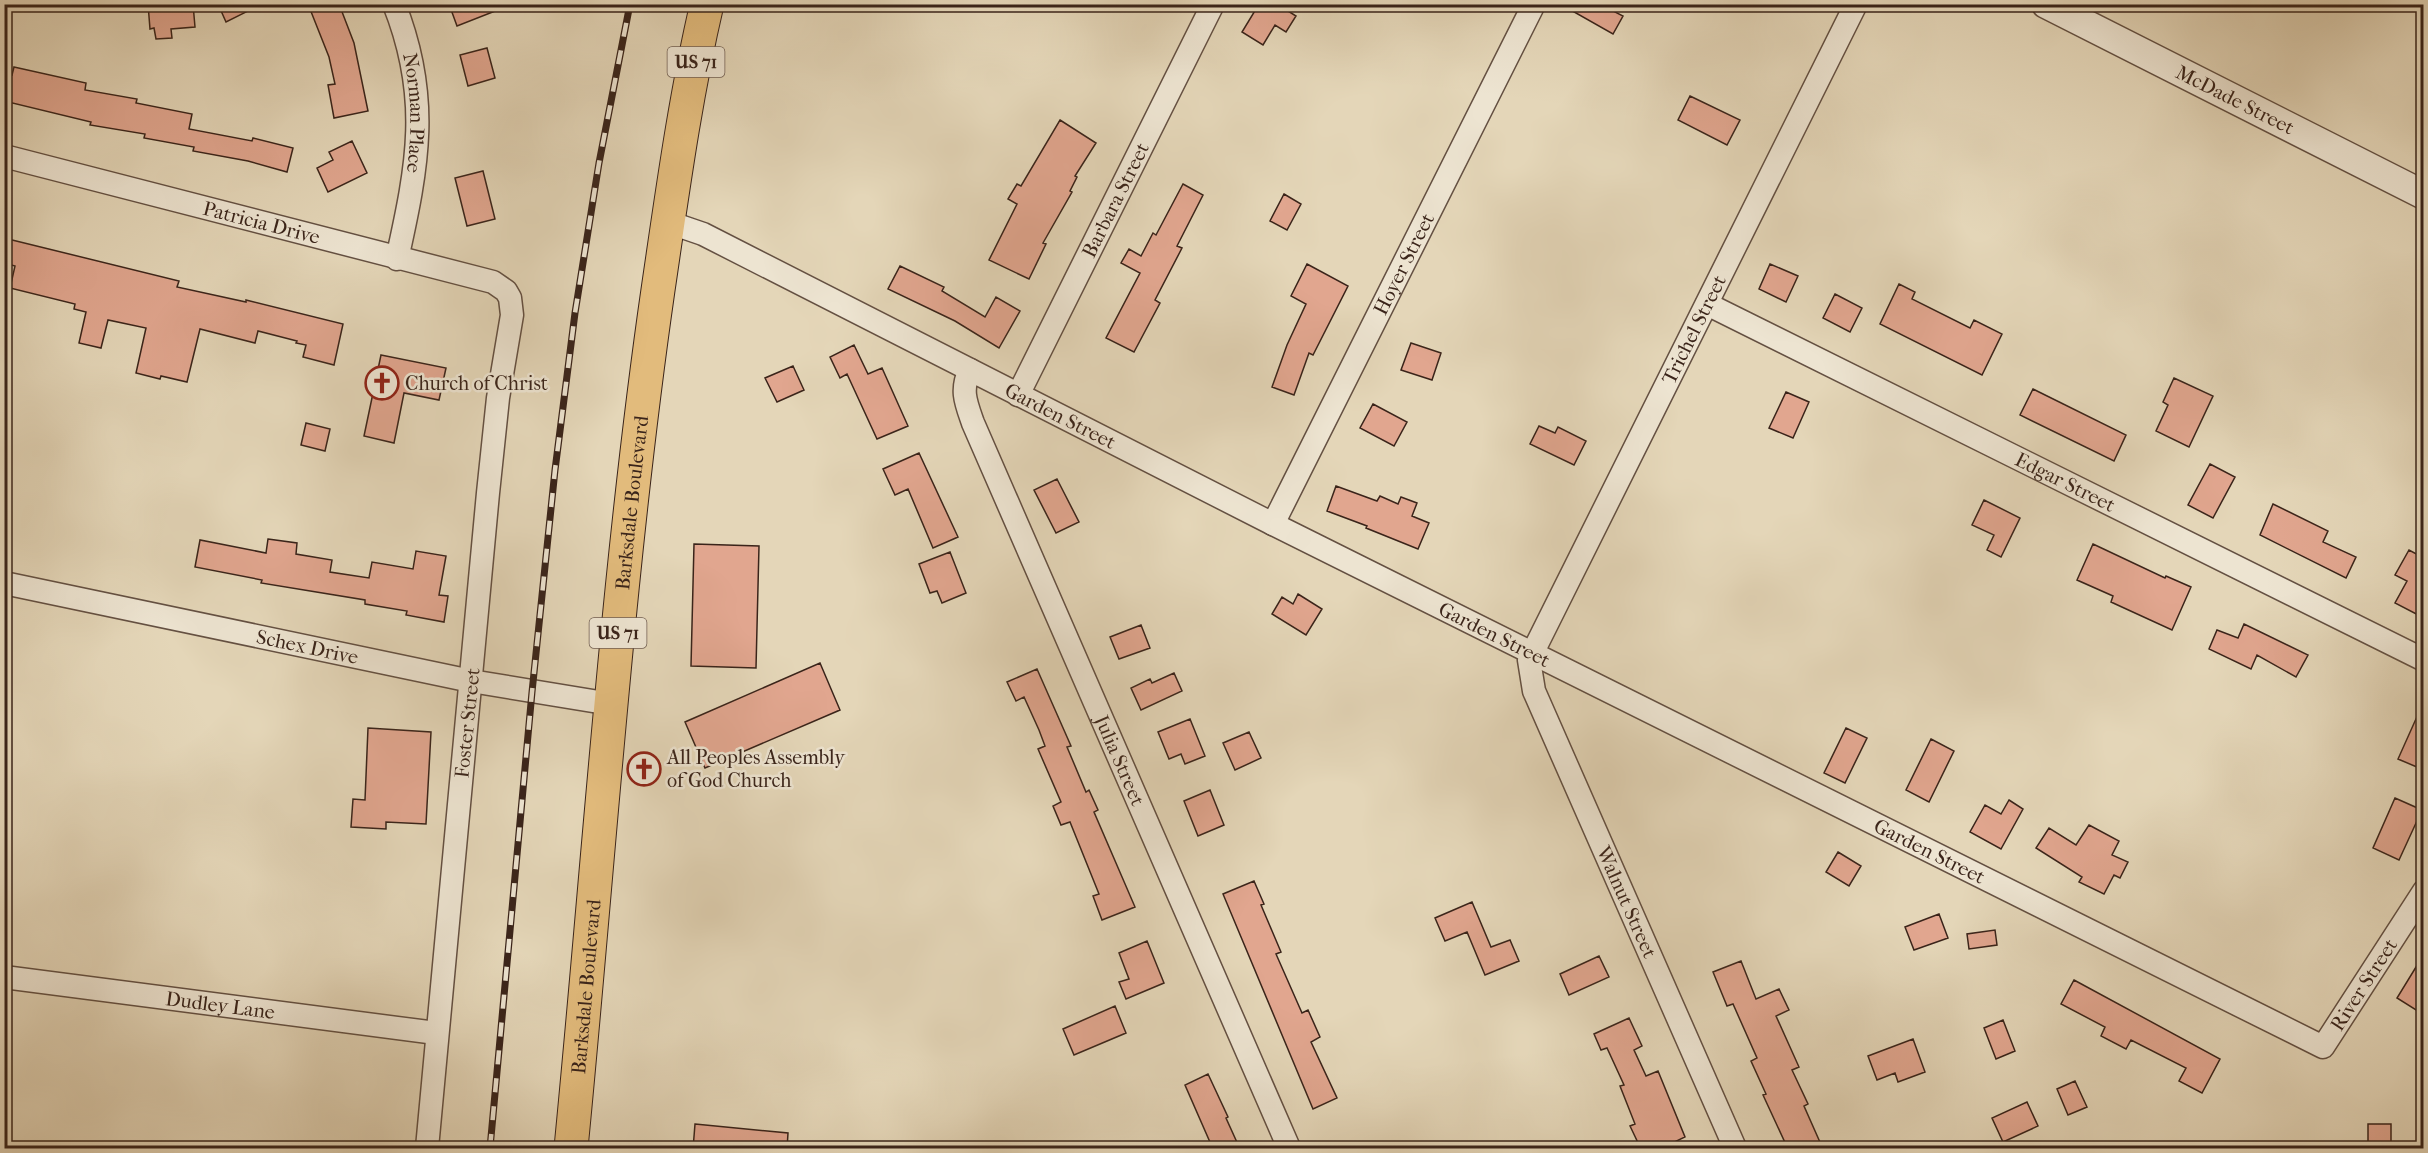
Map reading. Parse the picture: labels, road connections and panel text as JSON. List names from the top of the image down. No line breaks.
{"streets":{"main road":["US 71","Barksdale Boulevard"],"street":["McDade Street","Norman Place","Barbara Street","Patricia Drive","Hoyer Street","Trichel Street","Garden Street","Edgar Street","Schex Drive","Foster Street","Julia Street","Walnut Street","River Street","Dudley Lane"]},"crossings":[["Norman Place","Patricia Drive"],["Barbara Street","Garden Street"],["Patricia Drive","Foster Street"],["Hoyer Street","Garden Street"],["Trichel Street","Garden Street"],["Trichel Street","Edgar Street"],["Trichel Street","Walnut Street"],["Garden Street","Barksdale Boulevard"],["Garden Street","Julia Street"],["Garden Street","Walnut Street"],["Garden Street","River Street"],["Barksdale Boulevard","Schex Drive"],["Schex Drive","Foster Street"],["Foster Street","Dudley Lane"]],"places":{"church":["Church of Christ","All Peoples Assembly of God Church"]}}
